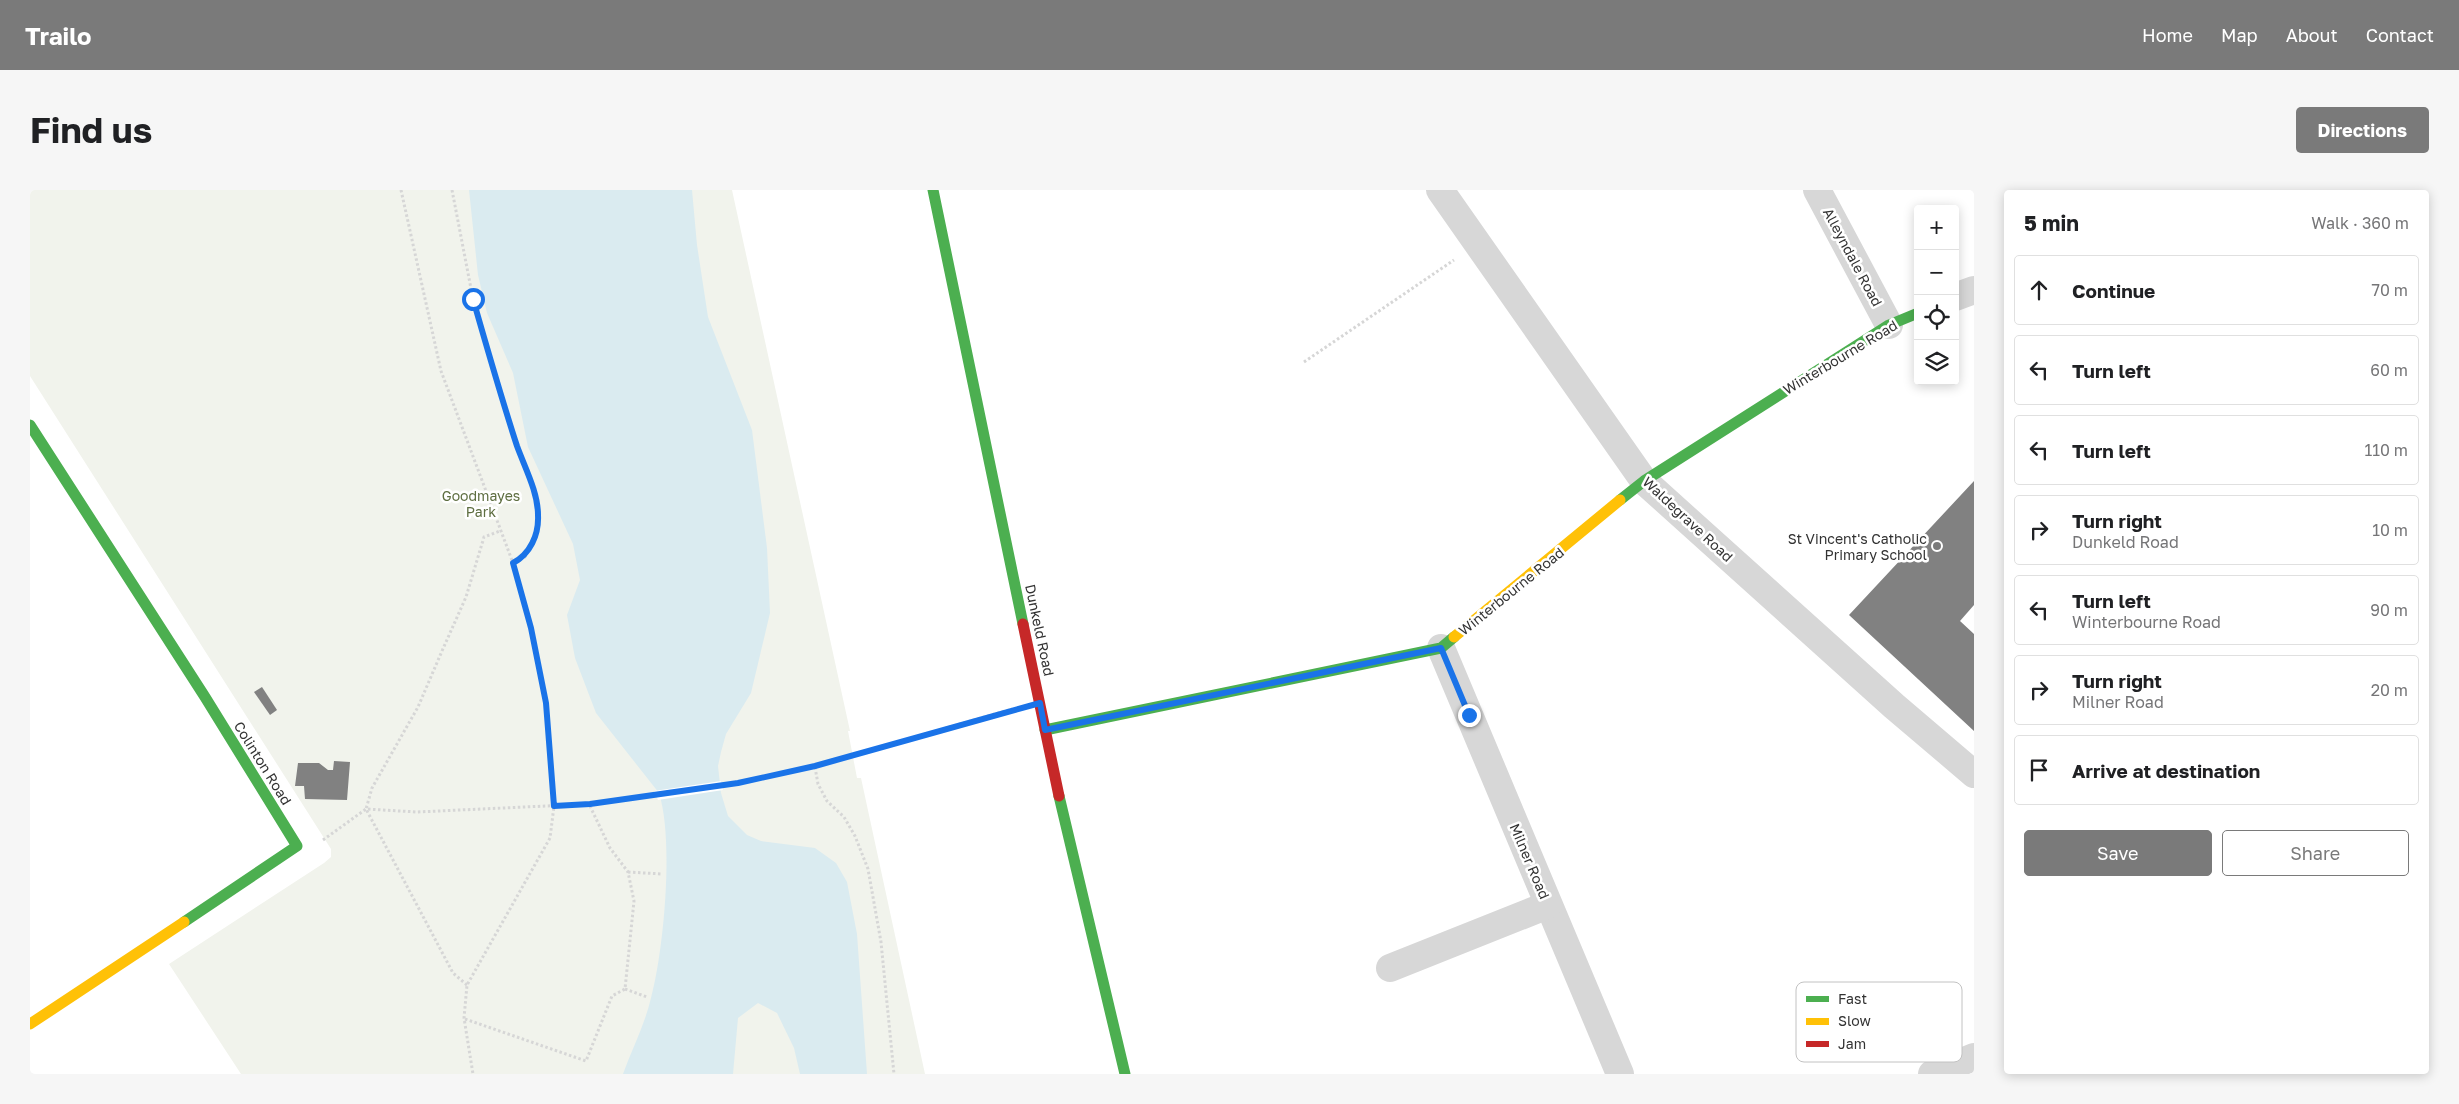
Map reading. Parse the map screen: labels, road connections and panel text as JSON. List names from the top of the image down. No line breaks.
{"streets":{"street":["Alleyndale Road","Winterbourne Road","Waldegrave Road","Dunkeld Road","Colinton Road","Milner Road"]},"crossings":[["Alleyndale Road","Winterbourne Road"],["Winterbourne Road","Waldegrave Road"],["Winterbourne Road","Dunkeld Road"],["Winterbourne Road","Milner Road"]],"parks":["Goodmayes Park"],"places":["St Vincent's Catholic Primary School"],"legend":["Fast","Slow","Jam"],"page":{"header":"Trailo","nav":["Home","Map","About","Contact"],"buttons":["Directions",["Save","Share"]],"title":"Find us","heading":["5 min","Walk · 360 m"],"map_buttons":["+","−"],"list":[["Continue","70 m"],["Turn left","60 m"],["Turn left","110 m"],["Turn right","Dunkeld Road","10 m"],["Turn left","Winterbourne Road","90 m"],["Turn right","Milner Road","20 m"],"Arrive at destination"]}}
